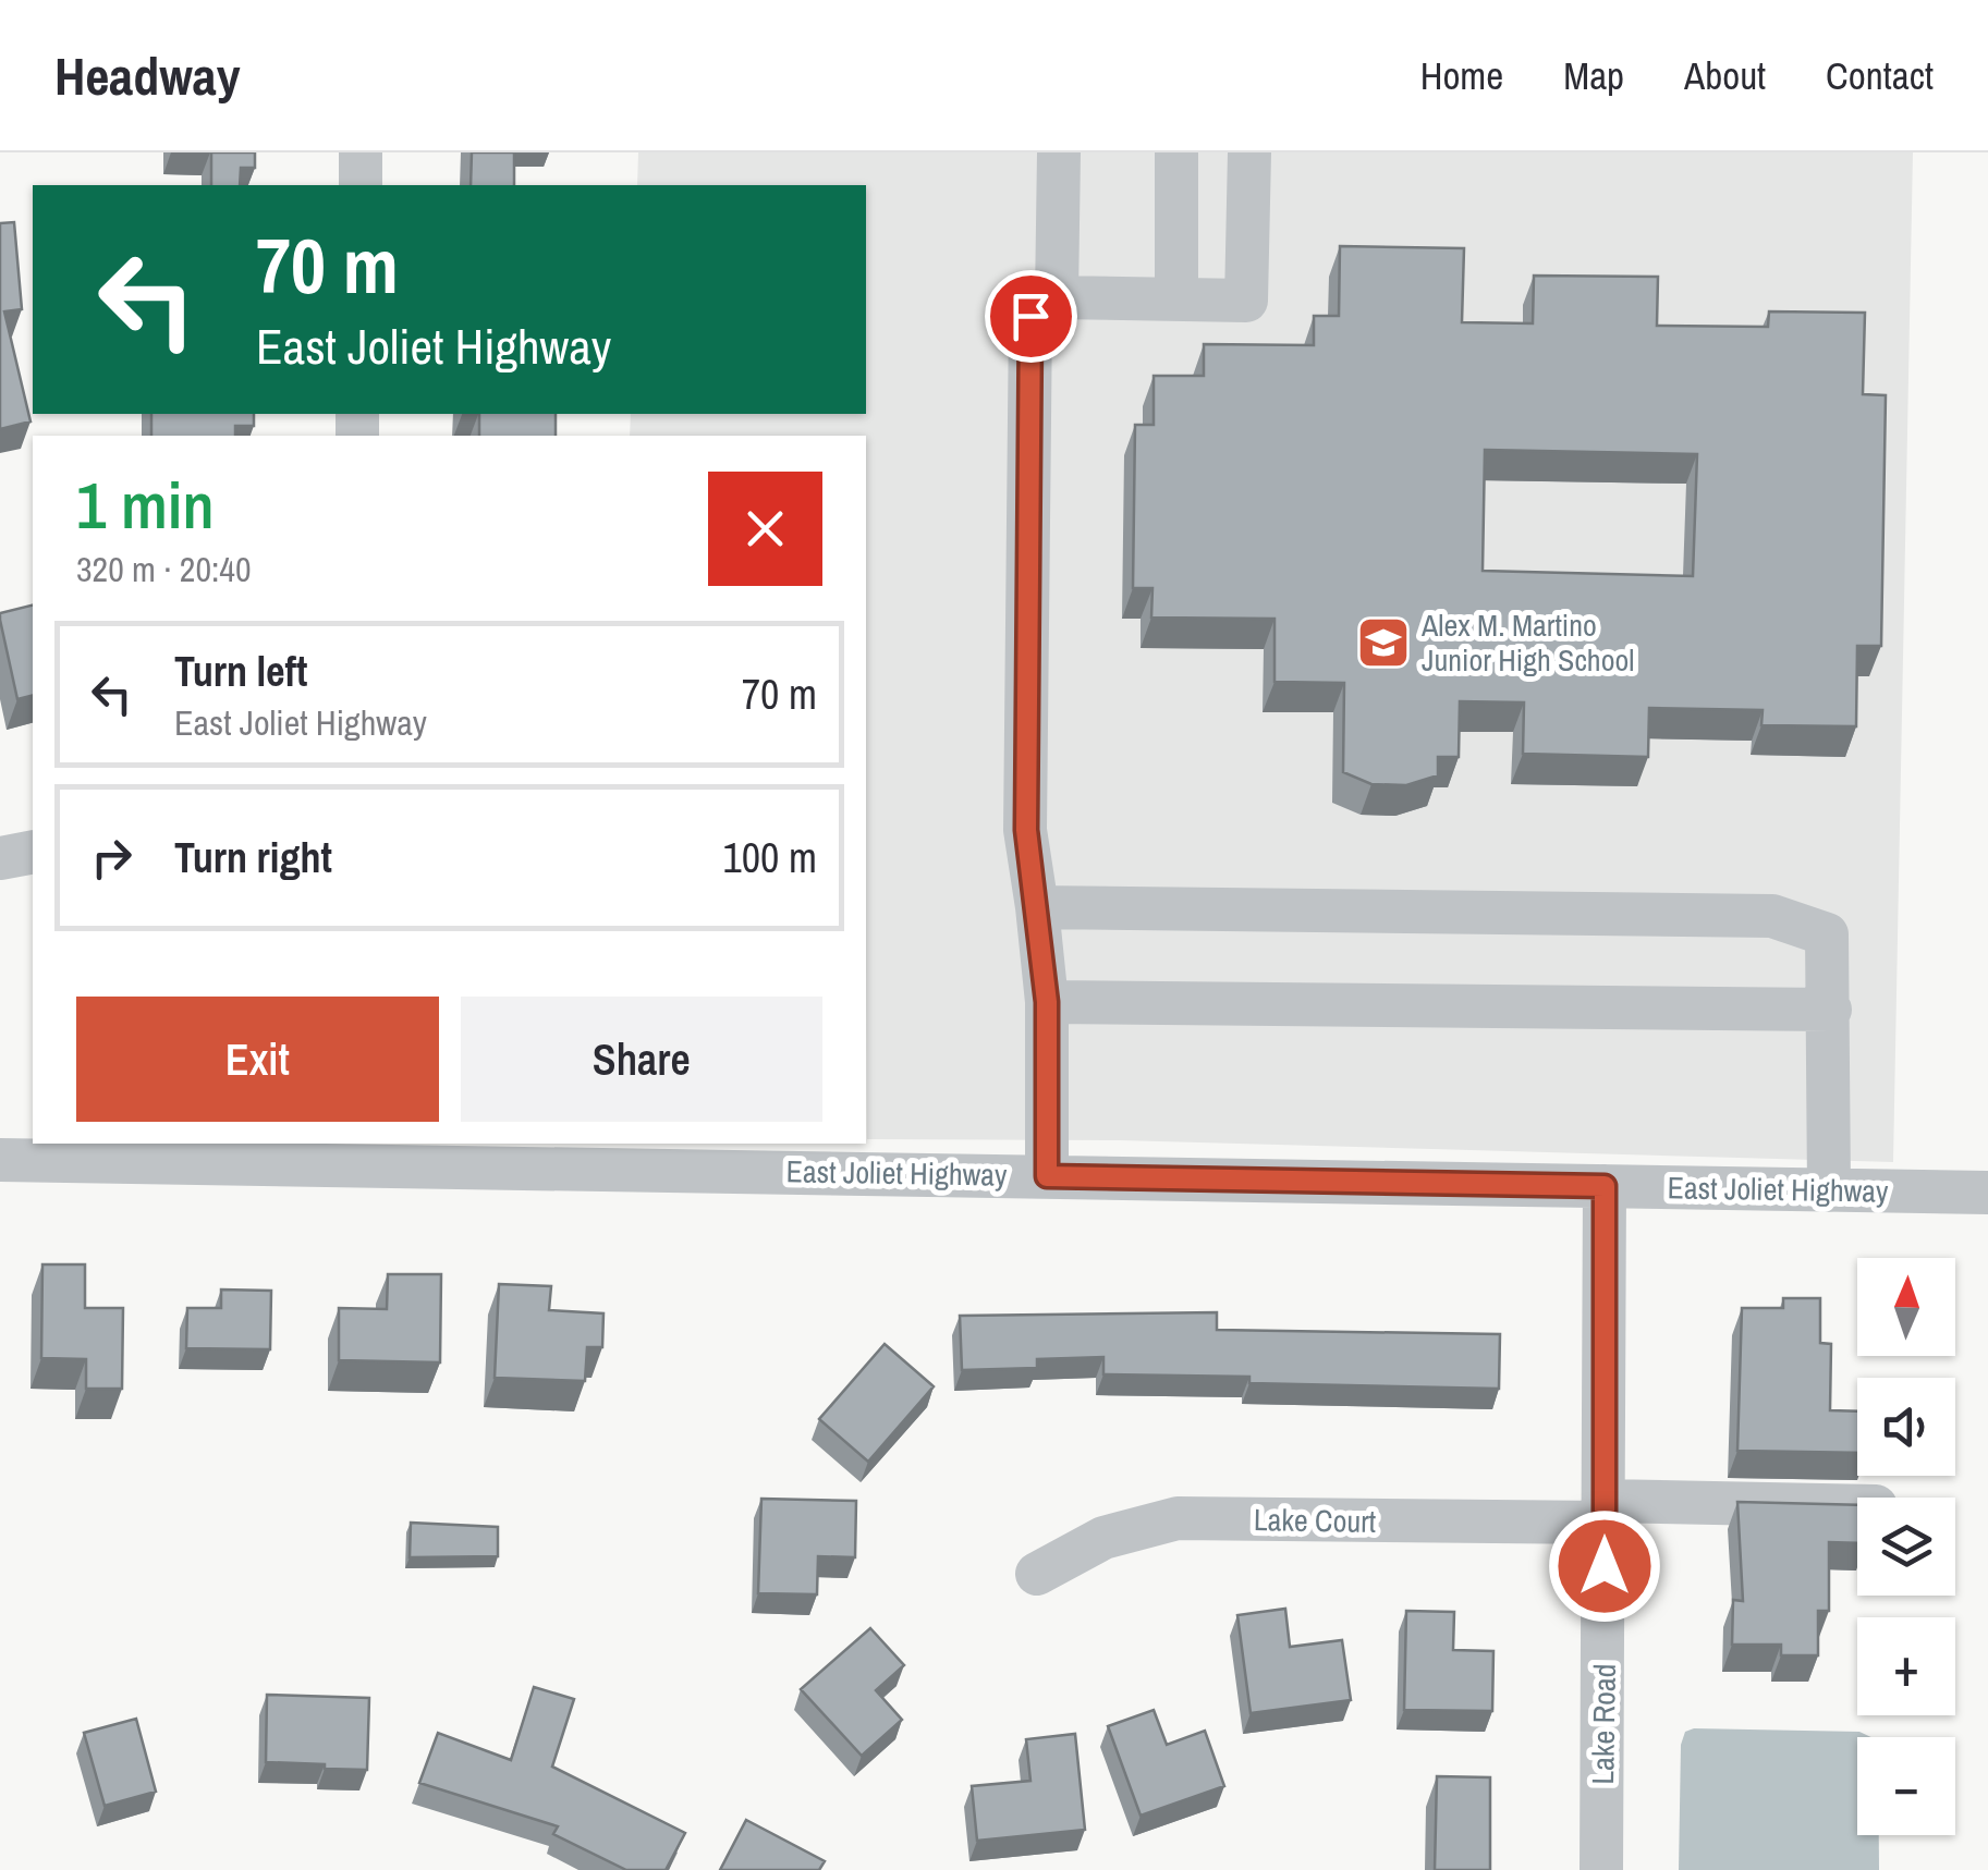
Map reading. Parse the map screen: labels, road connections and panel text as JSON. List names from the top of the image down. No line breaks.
{"streets":{"street":["East Joliet Highway","Lake Court","Lake Road"]},"crossings":[["East Joliet Highway","Lake Road"],["Lake Court","Lake Road"]],"places":{"school or university":["Alex M. Martino Junior High School"]},"north":"top","page":{"header":"Headway","nav":["Home","Map","About","Contact"],"turn":["70 m","East Joliet Highway"],"heading":["1 min","320 m · 20:40"],"list":[{"name":"Turn left","note":"East Joliet Highway","value":"70 m"},{"name":"Turn right","value":"100 m"}],"buttons":["Exit","Share"],"map_buttons":["+","−"]}}
